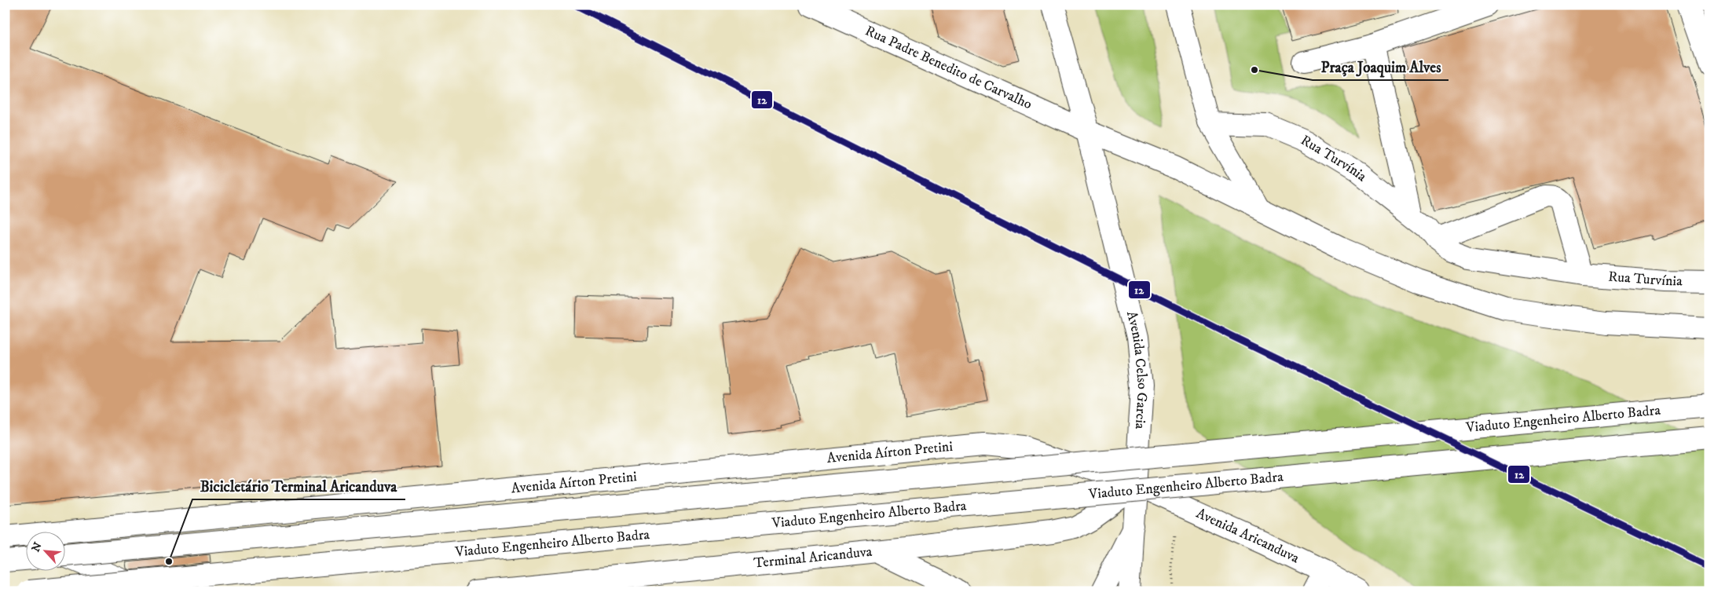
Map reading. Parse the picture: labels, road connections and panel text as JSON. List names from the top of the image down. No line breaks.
{"streets":{"main road":["Rua Padre Benedito de Carvalho","Rua Turvínia","Avenida Celso Garcia","Viaduto Engenheiro Alberto Badra","Avenida Aírton Pretini","Avenida Aricanduva","Terminal Aricanduva"]},"crossings":[["Rua Padre Benedito de Carvalho","Avenida Celso Garcia"],["Avenida Celso Garcia","Avenida Aírton Pretini"],["Avenida Celso Garcia","Avenida Aricanduva"],["Avenida Celso Garcia","Terminal Aricanduva"],["Avenida Aírton Pretini","Avenida Aricanduva"],["Avenida Aírton Pretini","Terminal Aricanduva"],["Avenida Aricanduva","Terminal Aricanduva"]],"places":["Praça Joaquim Alves","Bicicletário Terminal Aricanduva"],"lines":["transit line 12"],"north":"top left"}
